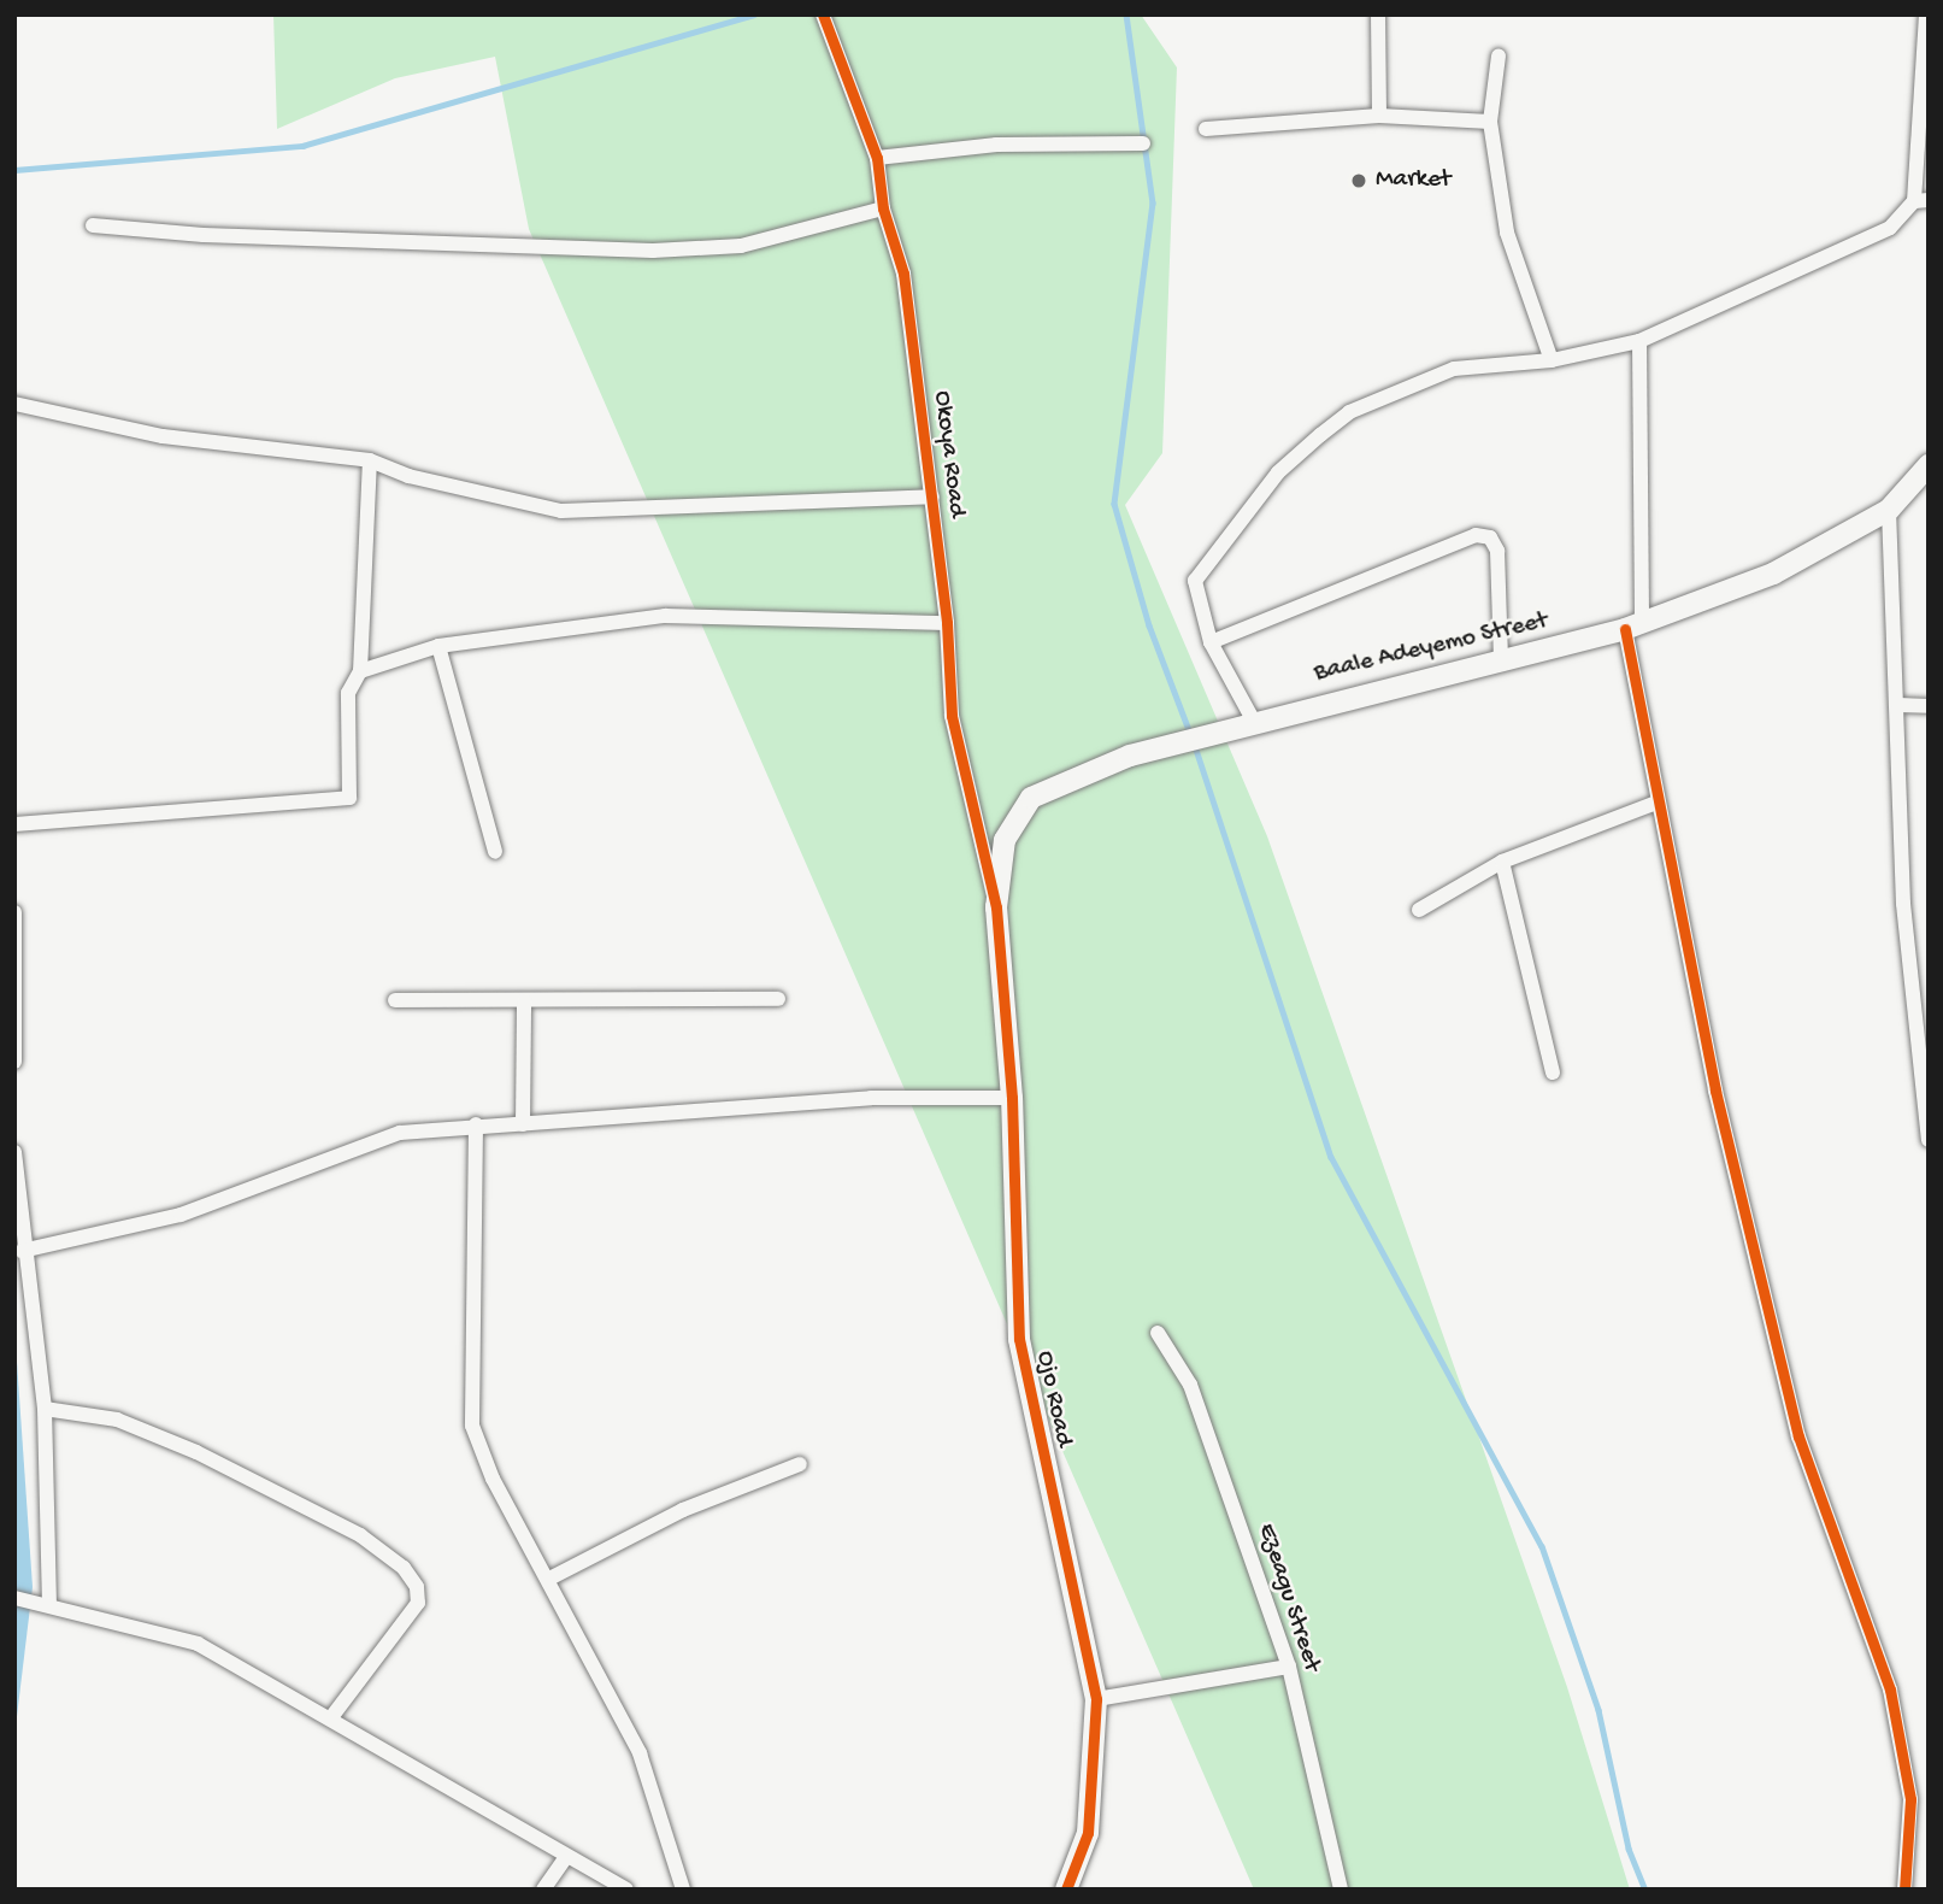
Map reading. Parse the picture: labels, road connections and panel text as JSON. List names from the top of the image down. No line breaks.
{"streets":{"street":["Okoya Road","Baale Adeyemo Street","Ojo Road","Ezeagu Street"]},"crossings":[["Okoya Road","Baale Adeyemo Street"],["Okoya Road","Ojo Road"],["Baale Adeyemo Street","Ojo Road"]],"places":["Market"]}
